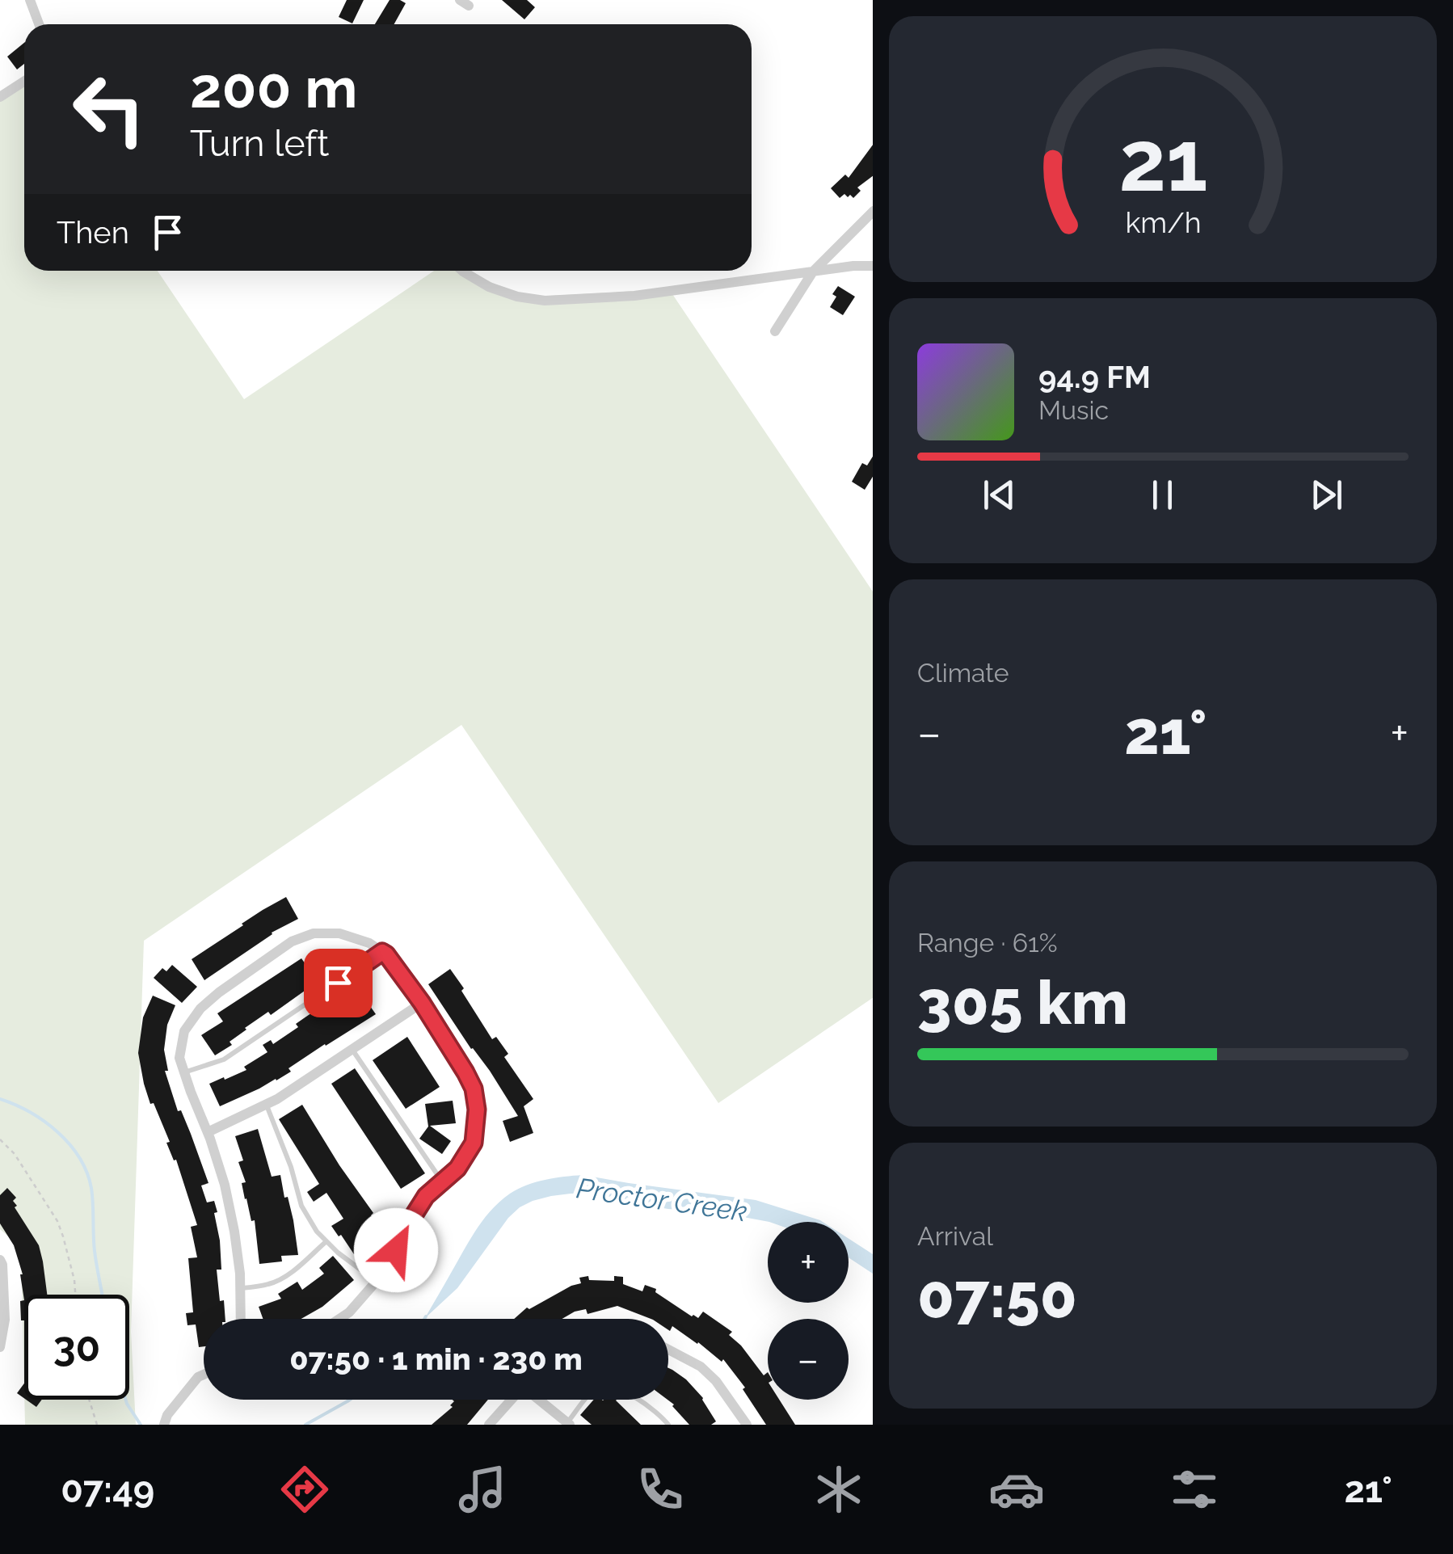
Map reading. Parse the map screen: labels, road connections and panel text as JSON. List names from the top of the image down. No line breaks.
{"water":["Proctor Creek"],"page":{"turn":["200 m","Turn left"],"then":"Then","song":["94.9 FM","Music"],"tile":["Climate",["Range · 61%","305 km"],["Arrival","07:50"]],"heat":["−","21°","+"],"map_buttons":["+","−"],"limit":"30","trip":"07:50 · 1 min · 230 m","tabs":["07:49","21°"],"gauge":["21","km/h"]}}
